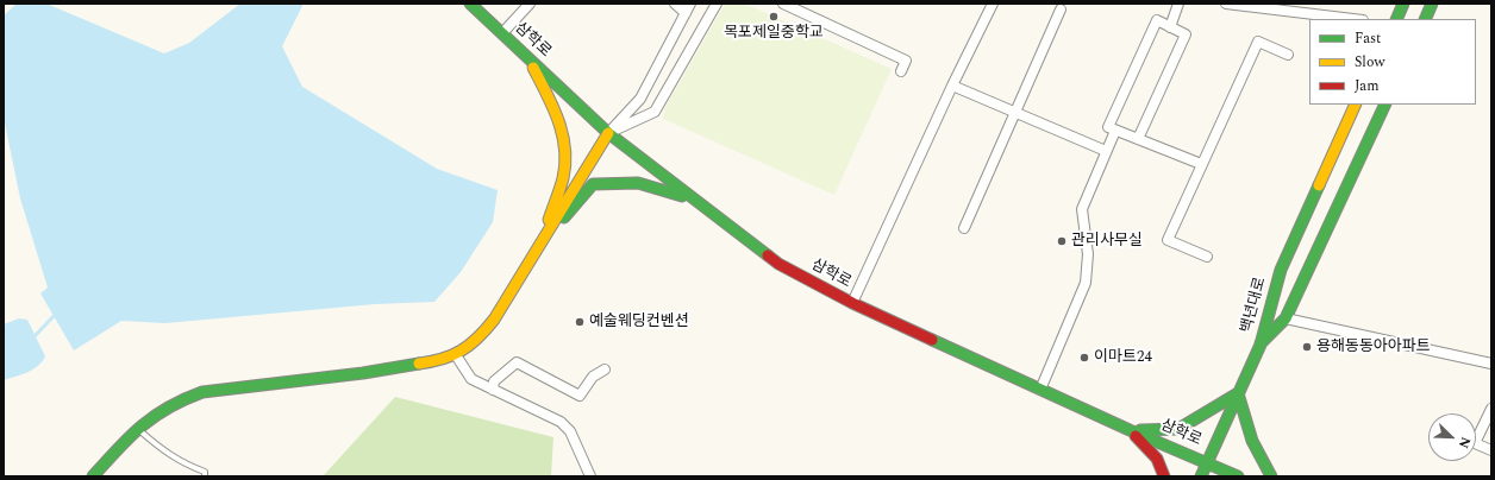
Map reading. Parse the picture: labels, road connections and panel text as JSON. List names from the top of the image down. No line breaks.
{"streets":{"street":["삼학로","백년대로"]},"places":["목포제일중학교","관리사무실","예술웨딩컨벤션","용해동동아아파트","이마트24"],"legend":["Fast","Slow","Jam"],"north":"bottom right"}
